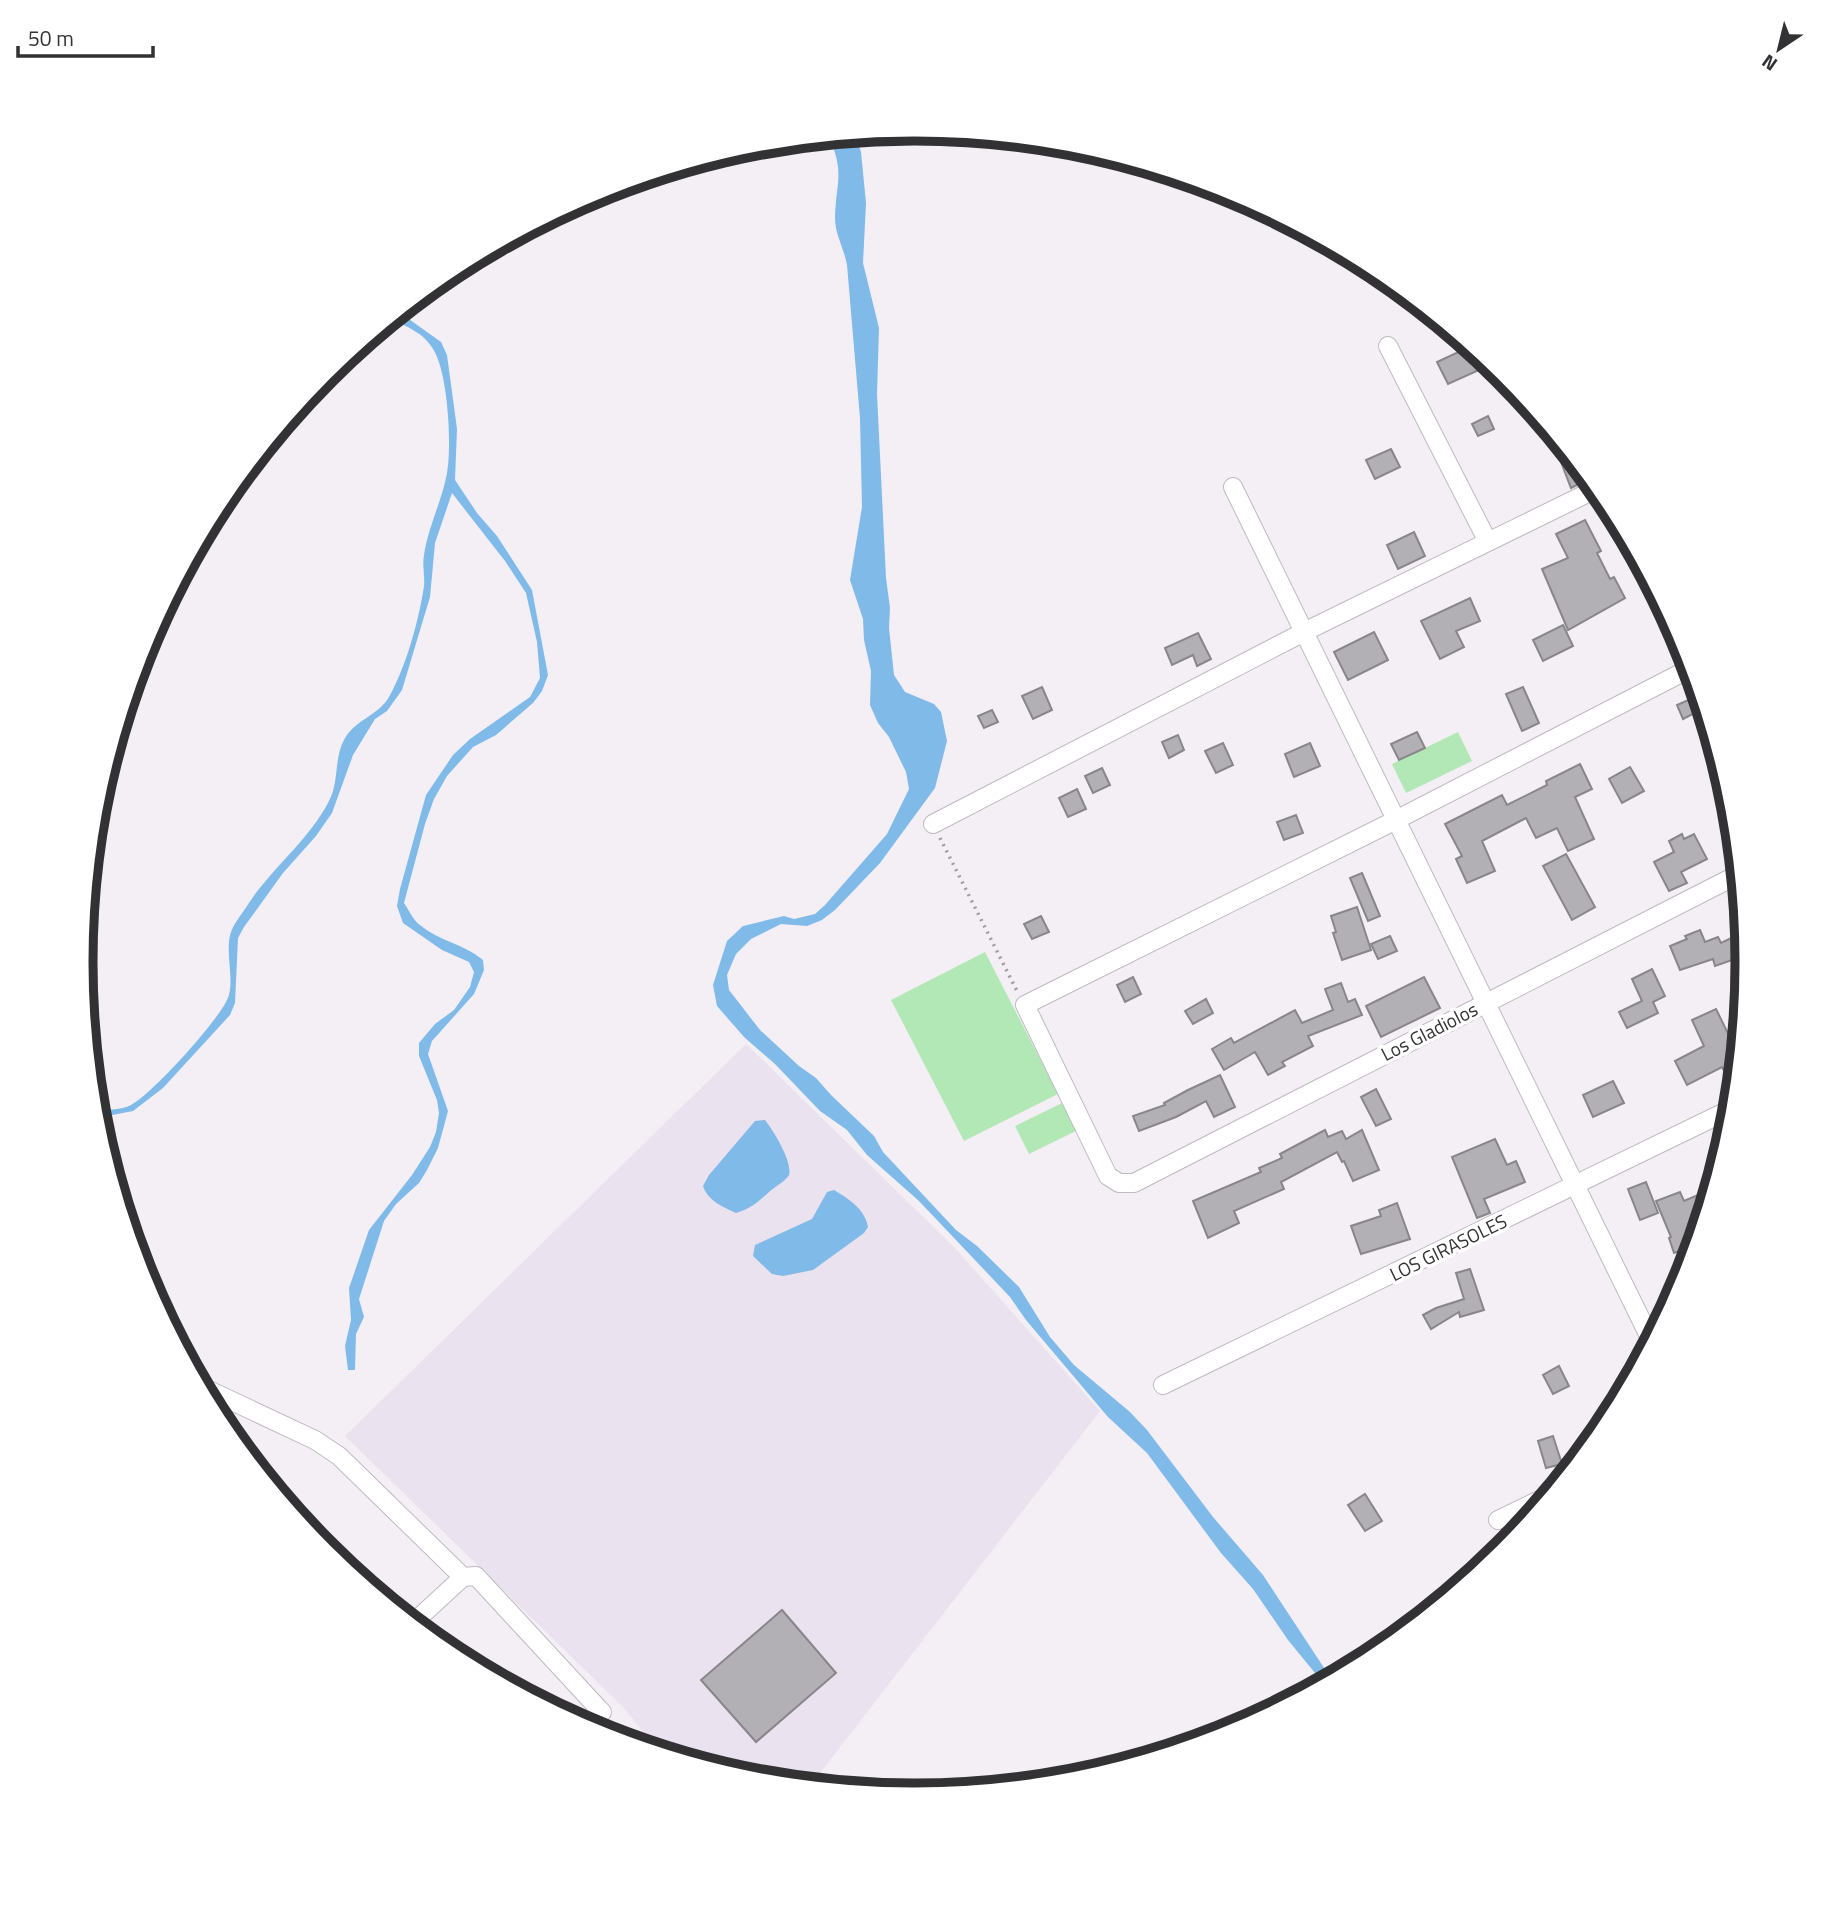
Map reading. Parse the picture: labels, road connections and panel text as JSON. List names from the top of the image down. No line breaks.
{"streets":{"street":["Los Gladiolos","LOS GIRASOLES"]},"scale_bar":"50 m","north":"bottom left"}
